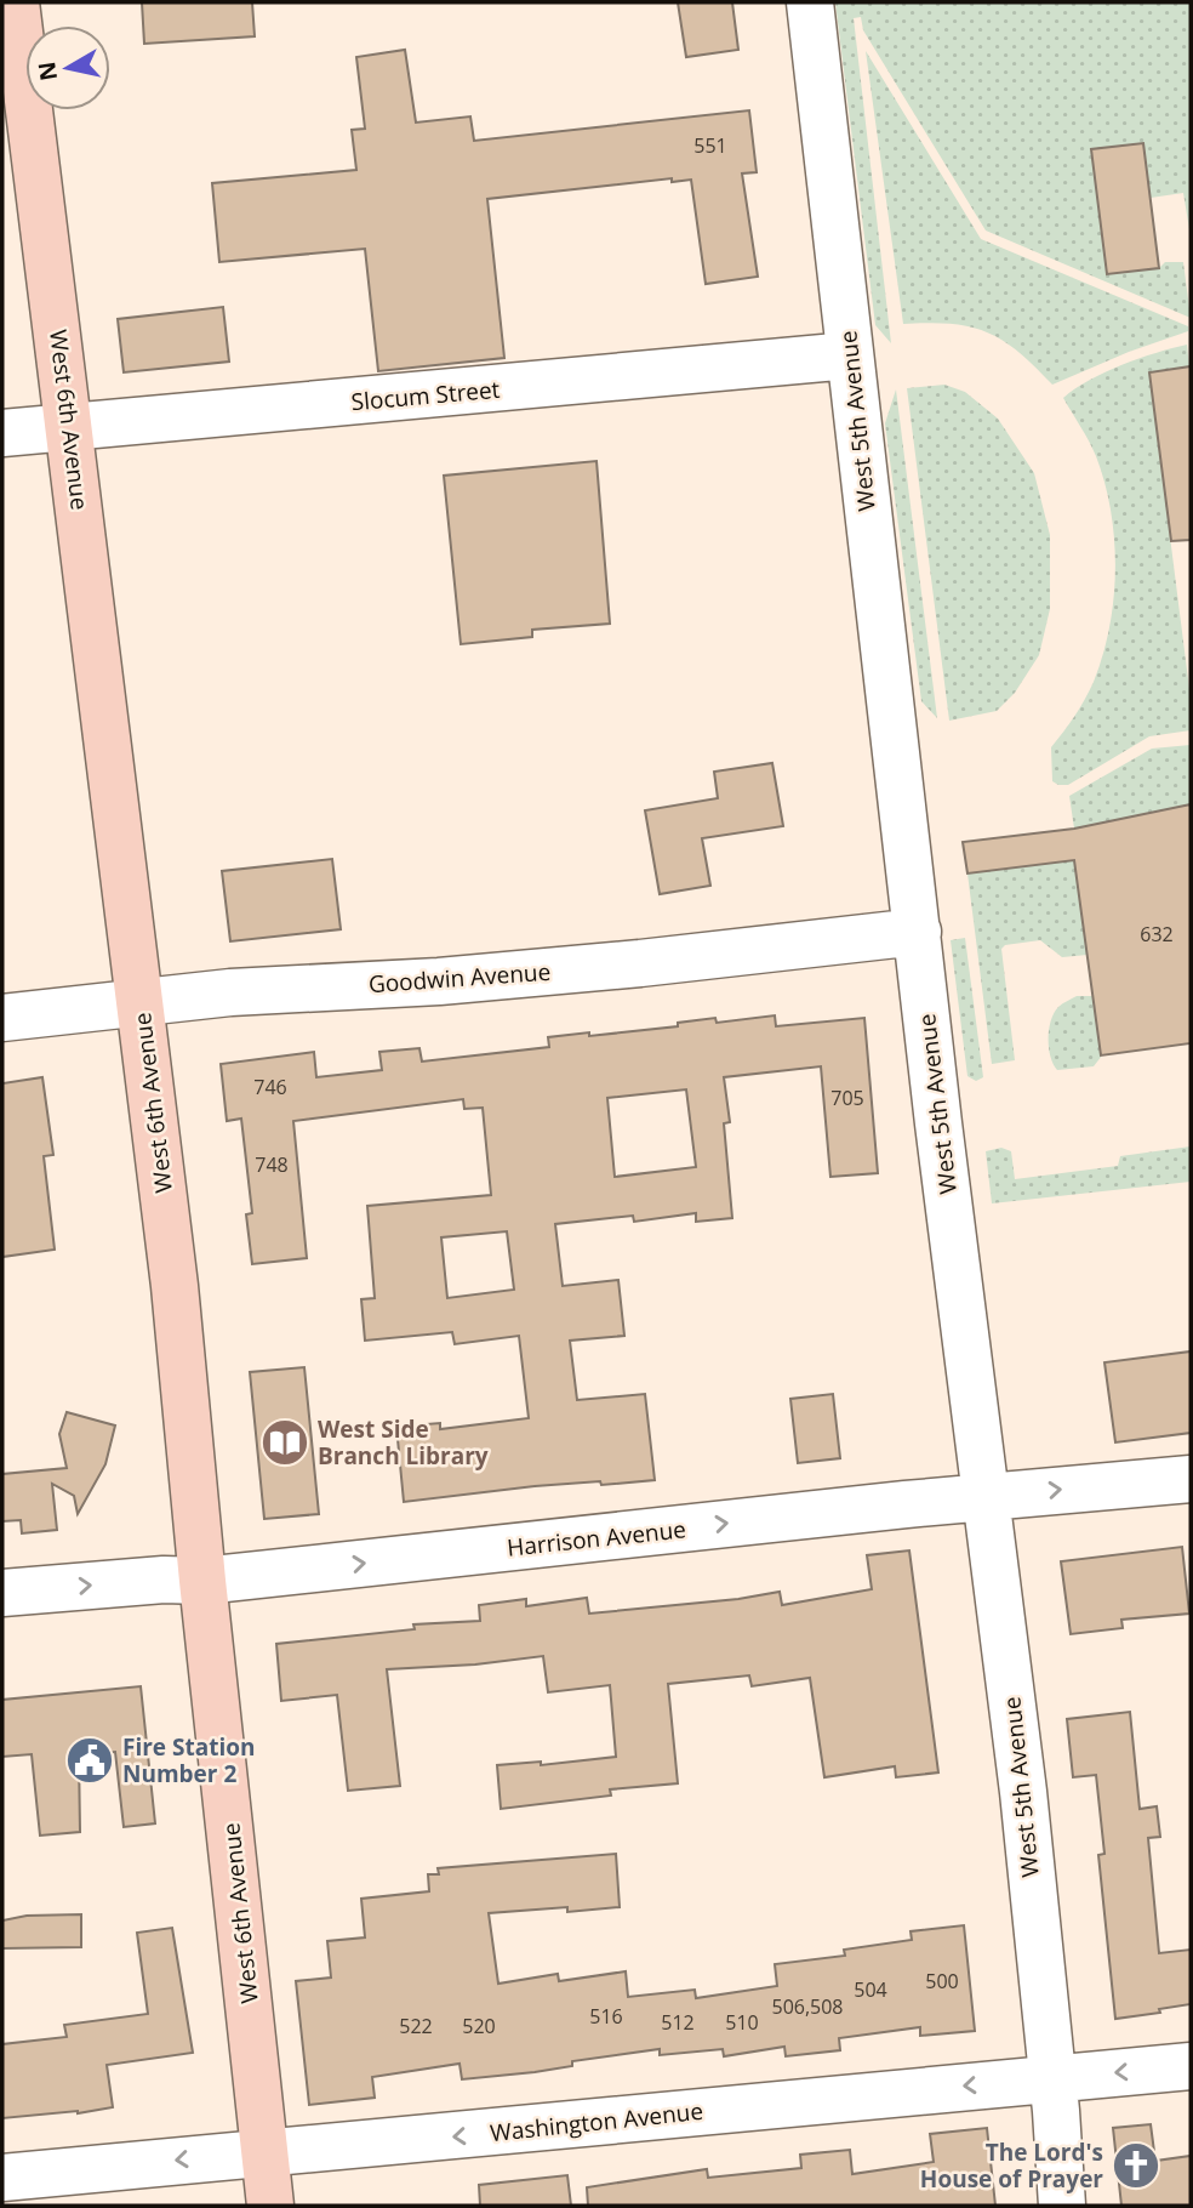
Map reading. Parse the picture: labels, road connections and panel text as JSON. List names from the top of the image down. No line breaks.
{"streets":{"street":["Slocum Street","West 6th Avenue","West 5th Avenue","Goodwin Avenue","Harrison Avenue","Washington Avenue"]},"crossings":[["Slocum Street","West 6th Avenue"],["Slocum Street","West 5th Avenue"],["West 6th Avenue","Goodwin Avenue"],["West 6th Avenue","Harrison Avenue"],["West 6th Avenue","Washington Avenue"],["West 5th Avenue","Goodwin Avenue"],["West 5th Avenue","Harrison Avenue"],["West 5th Avenue","Washington Avenue"]],"one_way":["Harrison Avenue","Washington Avenue"],"places":{"library":["West Side Branch Library"],"public building":["Fire Station Number 2"],"church":["The Lord's House of Prayer"]},"house_numbers":["551","632","746","705","748","500","504","506,508","516","512","510","522","520"],"north":"left"}
